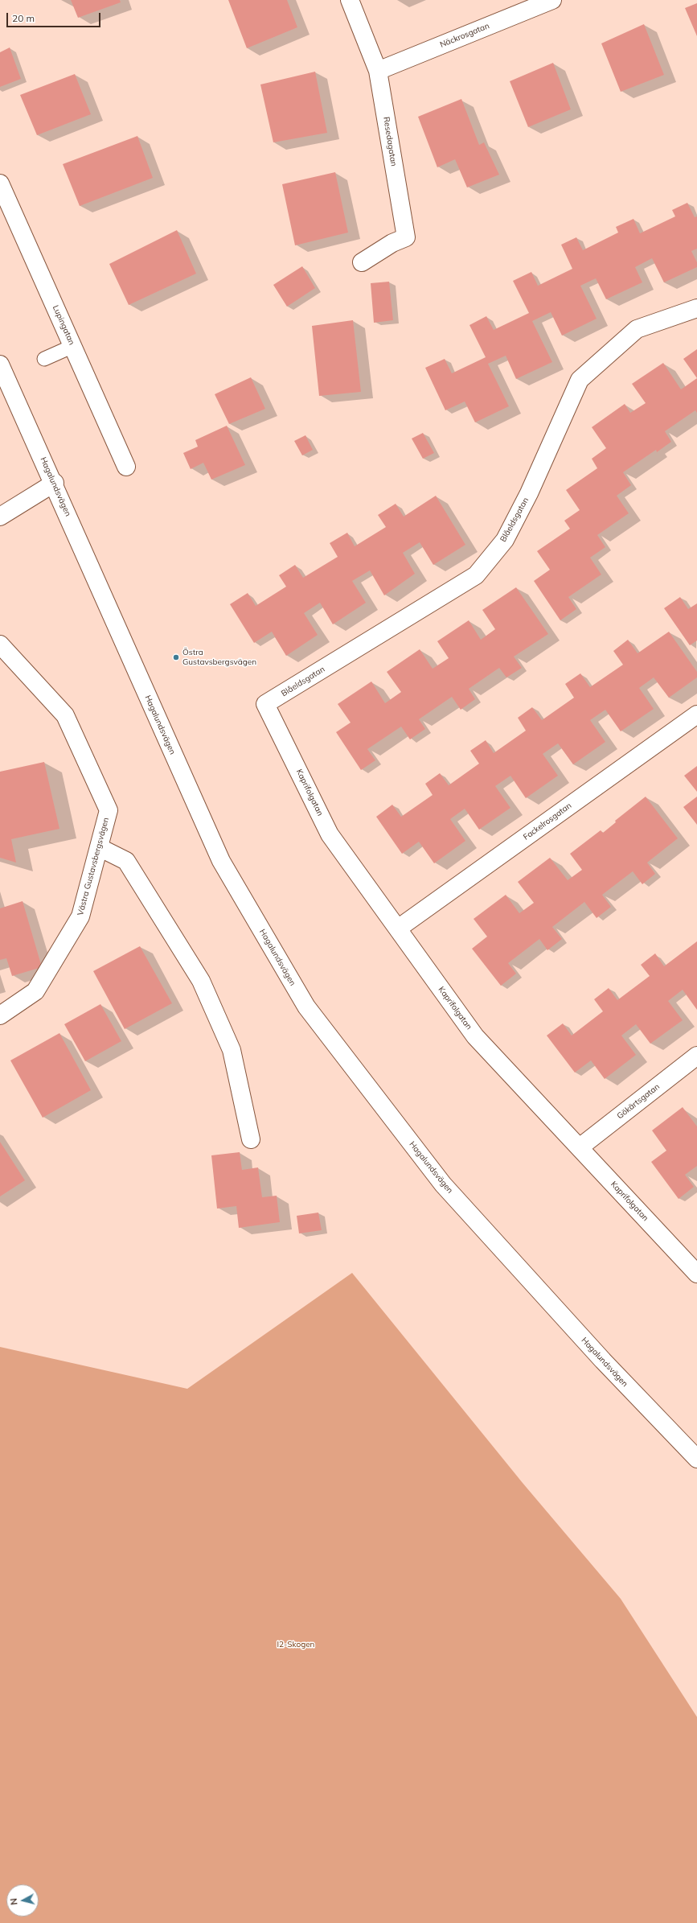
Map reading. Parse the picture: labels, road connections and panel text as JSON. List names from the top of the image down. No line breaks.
{"streets":{"street":["Näckrosgatan","Resedagatan","Lupingatan","Hagalundsvägen","Blåeldsgatan","Kaprifolgatan","Fackelrosgatan","Västra Gustavsbergsvägen","Gökärtsgatan"]},"crossings":[["Näckrosgatan","Resedagatan"],["Blåeldsgatan","Kaprifolgatan"],["Kaprifolgatan","Fackelrosgatan"],["Kaprifolgatan","Gökärtsgatan"]],"parks":["I2-Skogen"],"places":["Östra Gustavsbergsvägen"],"scale_bar":"20 m","north":"left"}
